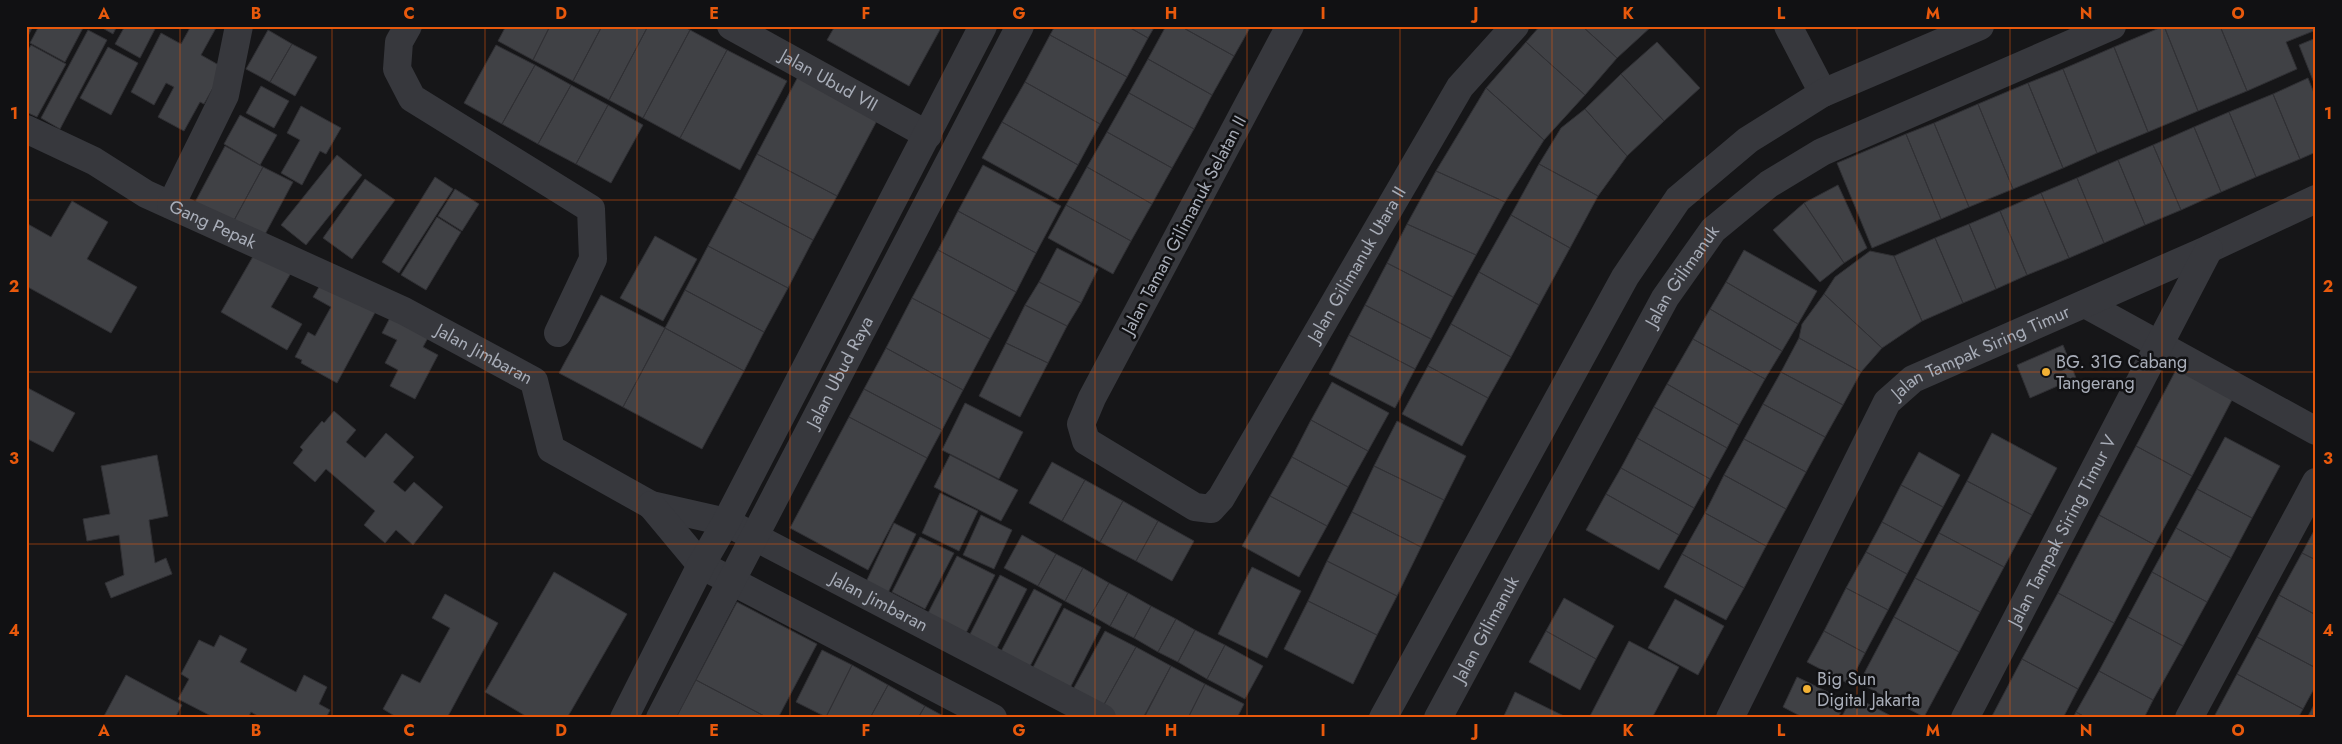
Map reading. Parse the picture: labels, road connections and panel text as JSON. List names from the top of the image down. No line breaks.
{"streets":{"street":["Jalan Ubud VII","Gang Pepak","Jalan Taman Gilimanuk Selatan II","Jalan Gilimanuk Utara II","Jalan Gilimanuk","Jalan Tampak Siring Timur","Jalan Jimbaran","Jalan Ubud Raya","Jalan Tampak Siring Timur V"]},"crossings":[["Jalan Ubud VII","Jalan Ubud Raya"],["Gang Pepak","Jalan Jimbaran"],["Jalan Taman Gilimanuk Selatan II","Jalan Gilimanuk Utara II"],["Jalan Tampak Siring Timur","Jalan Tampak Siring Timur V"],["Jalan Jimbaran","Jalan Ubud Raya"]],"places":["BG. 31G Cabang Tangerang","Big Sun Digital Jakarta"],"grid":{"columns":["A","B","C","D","E","F","G","H","I","J","K","L","M","N","O"],"rows":["1","2","3","4"]}}
